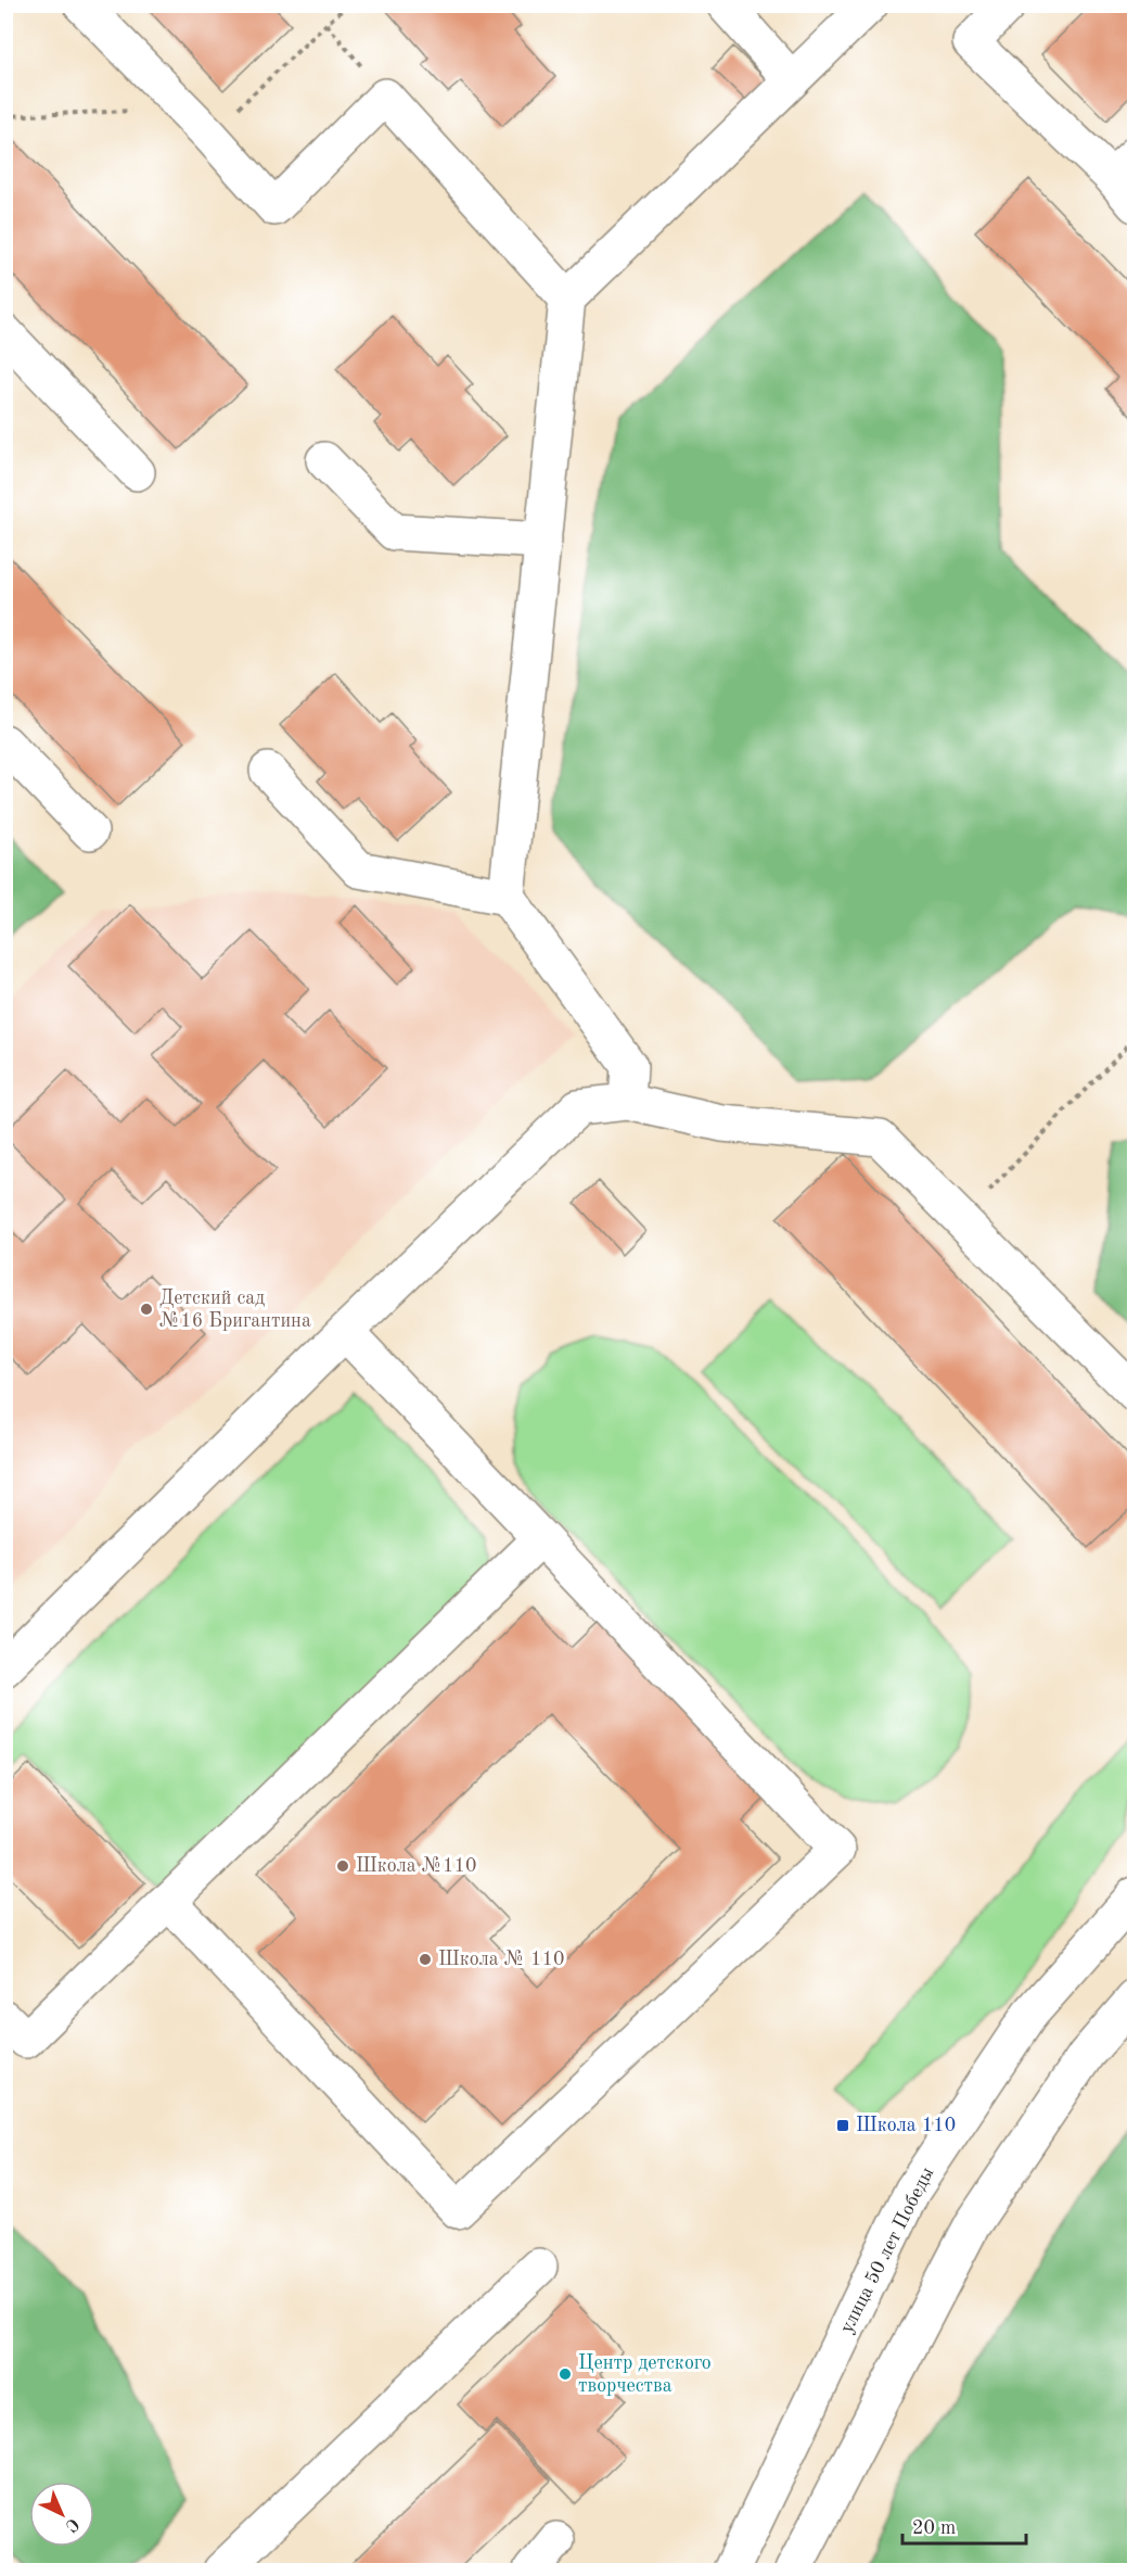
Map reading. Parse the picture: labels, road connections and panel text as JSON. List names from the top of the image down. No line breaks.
{"streets":{"street":["улица 50 лет Победы"]},"places":{"other":["Детский сад №16 Бригантина","Школа №110","Школа № 110","Центр детского творчества"],"transit":["Школа 110"]},"scale_bar":"20 m","north":"bottom right"}
